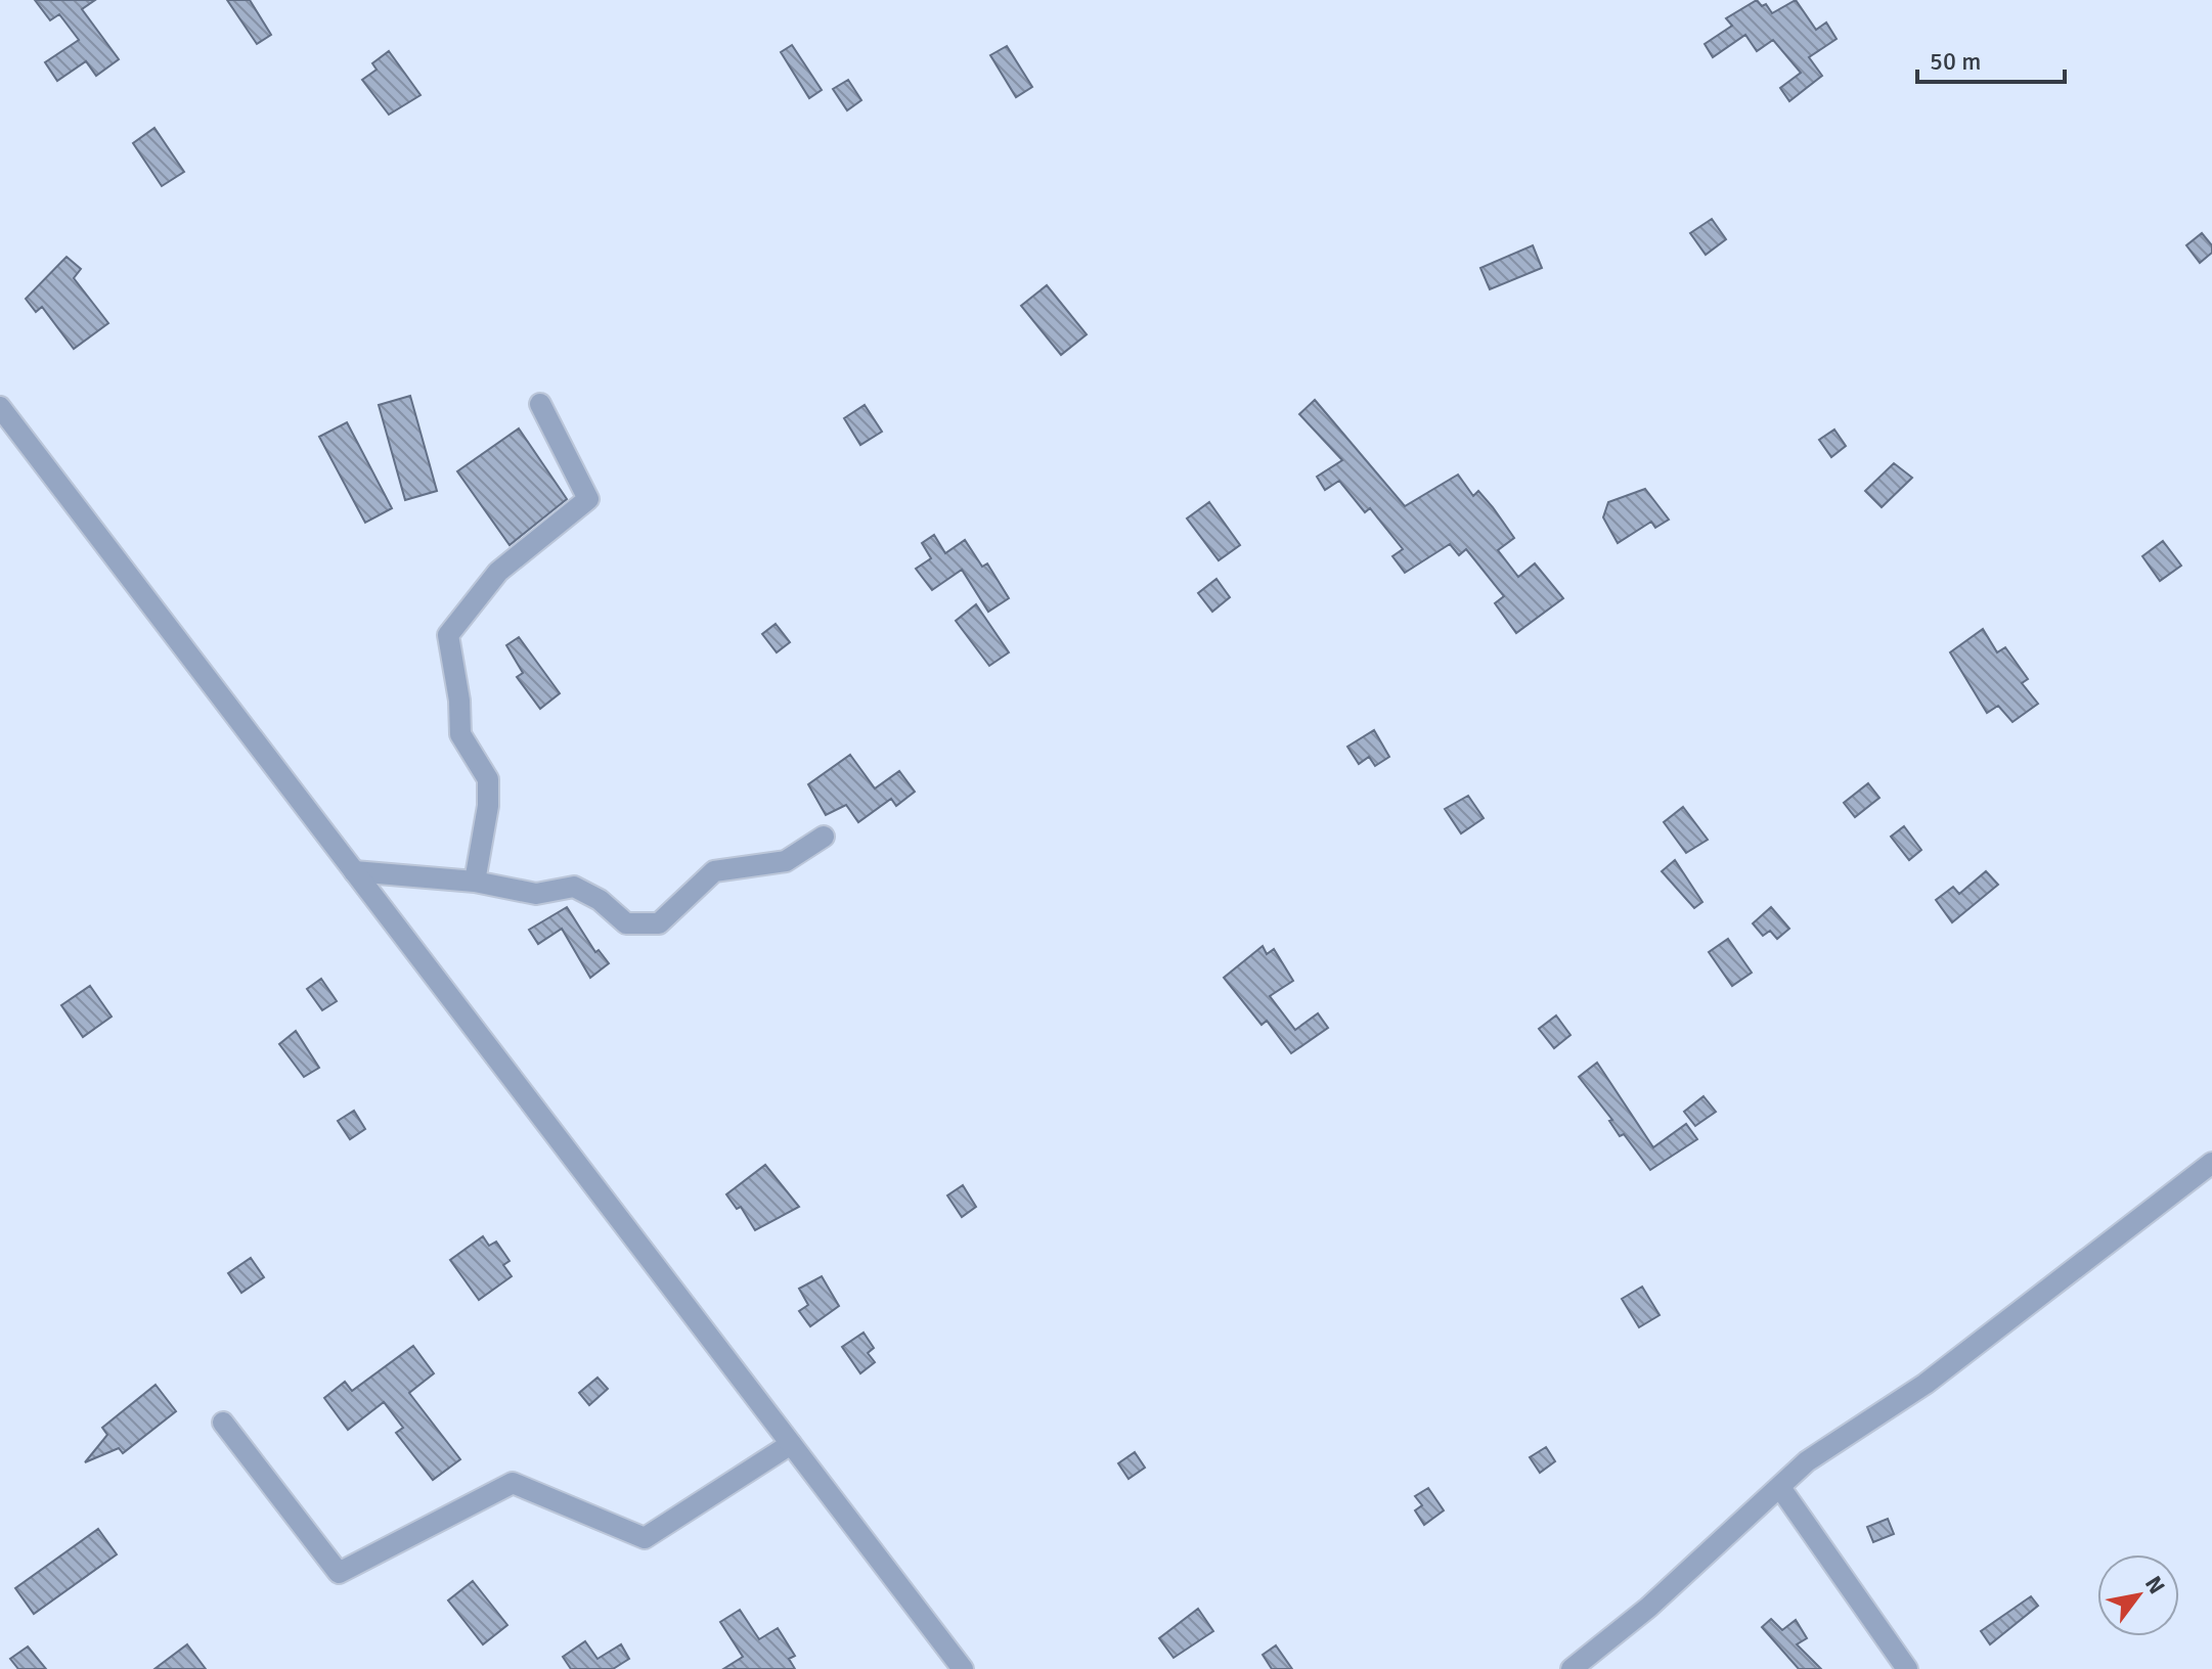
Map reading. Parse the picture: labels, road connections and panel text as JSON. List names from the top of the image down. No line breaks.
{"scale_bar":"50 m","north":"top right"}
